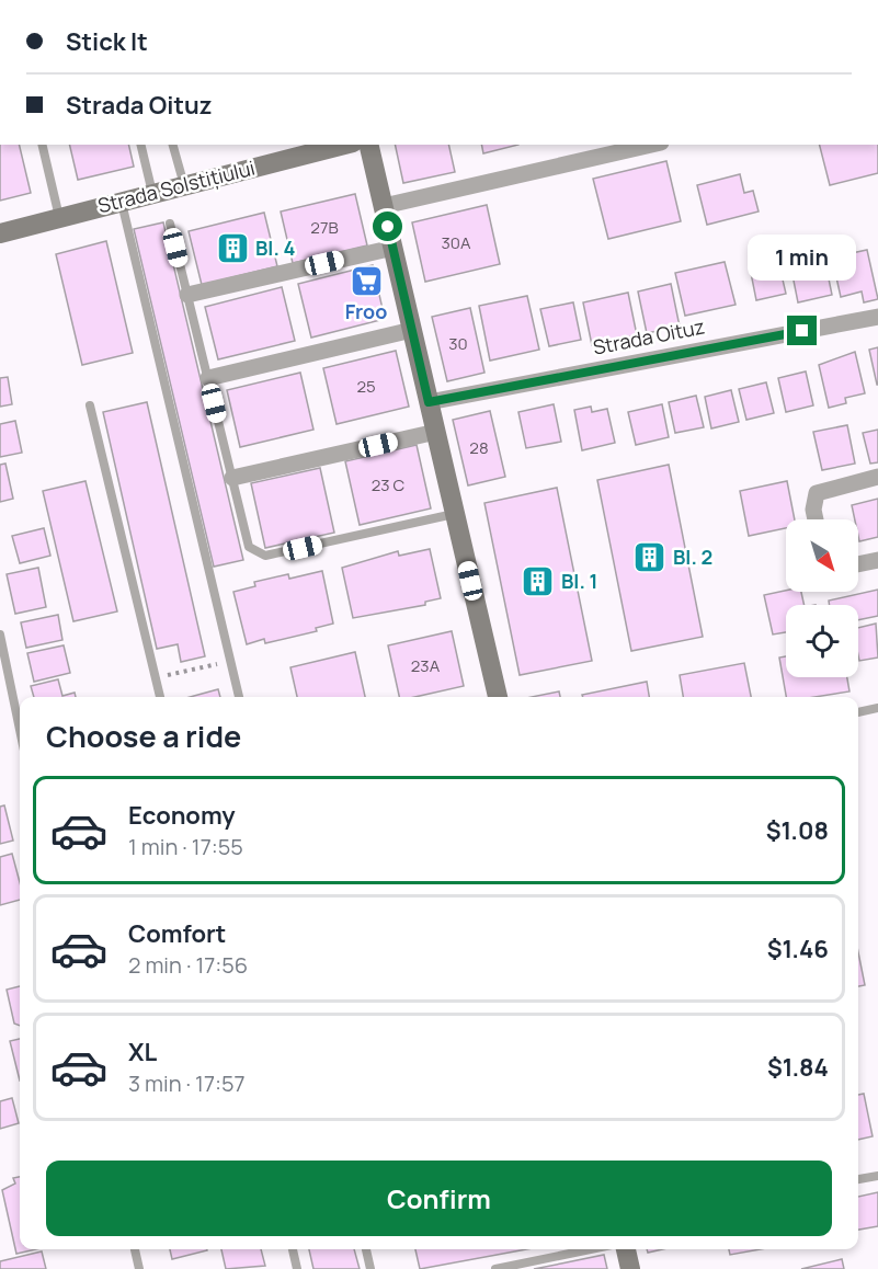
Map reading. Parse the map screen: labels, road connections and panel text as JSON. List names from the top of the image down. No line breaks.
{"streets":{"street":["Strada Solstițiului","Strada Oituz"]},"places":{"building":["Bl. 4","Bl. 2","Bl. 1"],"supermarket":["Froo"]},"house_numbers":["27B","30A","30","25","28","23 C","23A"],"north":"bottom right","page":{"banner":["Stick It","Strada Oituz"],"bubble":"1 min","heading":"Choose a ride","list":[{"name":"Economy","note":"1 min · 17:55","value":"$1.08"},{"name":"Comfort","note":"2 min · 17:56","value":"$1.46"},{"name":"XL","note":"3 min · 17:57","value":"$1.84"}],"buttons":"Confirm"}}
